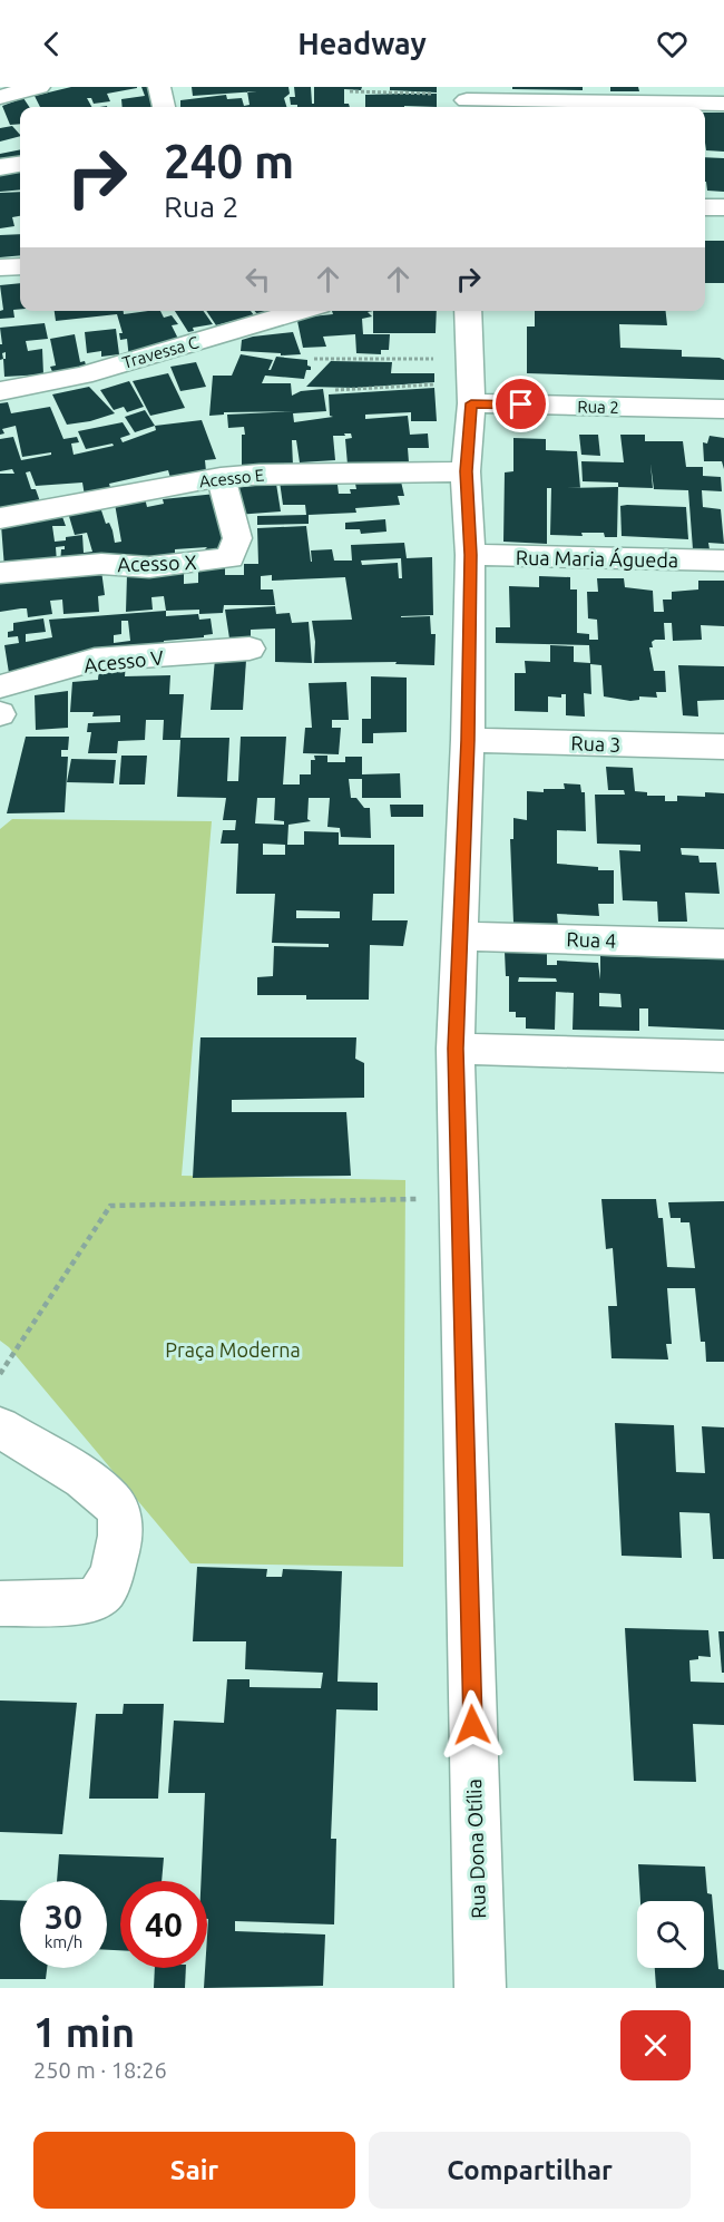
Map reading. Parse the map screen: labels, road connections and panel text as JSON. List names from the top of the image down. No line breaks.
{"streets":{"street":["Travessa C","Rua 2","Acesso E","Rua Maria Águeda","Acesso X","Acesso V","Rua 3","Rua 4","Rua Dona Otília"]},"crossings":[["Rua 2","Rua Dona Otília"],["Acesso E","Acesso X"],["Acesso E","Rua Dona Otília"],["Rua Maria Águeda","Rua Dona Otília"],["Rua 3","Rua Dona Otília"],["Rua 4","Rua Dona Otília"]],"parks":["Praça Moderna"],"page":{"header":"Headway","turn":["240 m","Rua 2"],"speed":"30 km/h","limit":"40","heading":["1 min","250 m · 18:26"],"buttons":["Sair","Compartilhar"]}}
